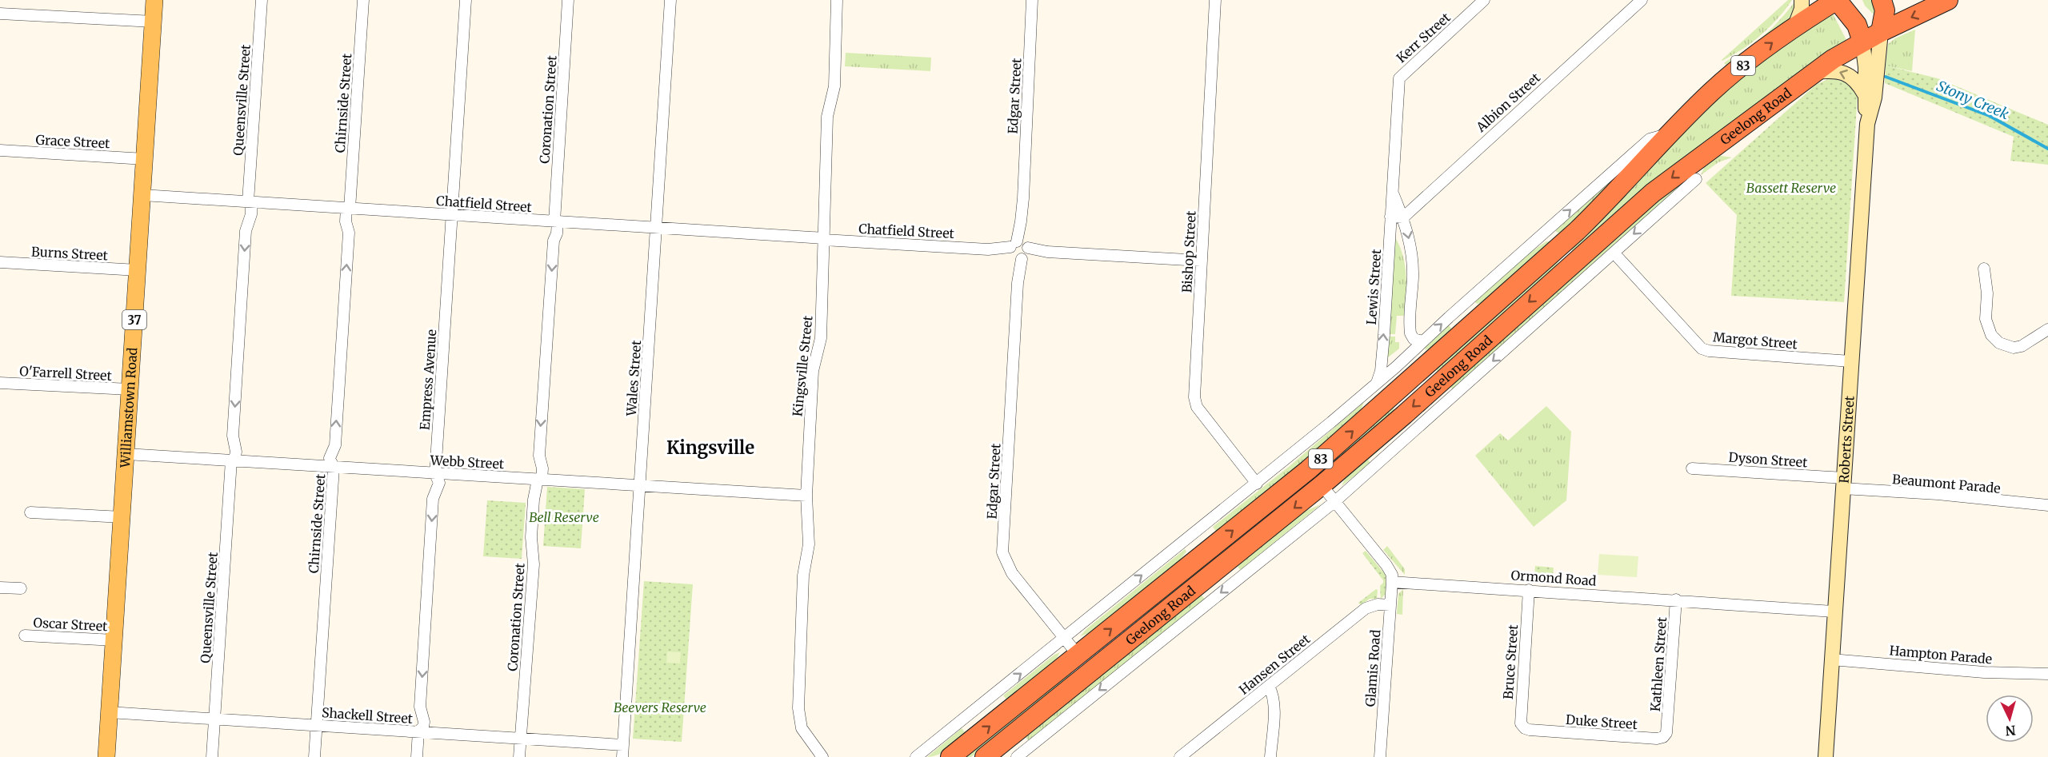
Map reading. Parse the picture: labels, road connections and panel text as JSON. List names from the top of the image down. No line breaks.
{"streets":{"highway":["83","Geelong Road"],"main road":["37","Williamstown Road"],"street":["Kerr Street","Edgar Street","Queensville Street","Albion Street","Chirnside Street","Coronation Street","Grace Street","Chatfield Street","Bishop Street","Burns Street","Lewis Street","Margot Street","Kingsville Street","O'Farrell Street","Wales Street","Empress Avenue","Roberts Street","Dyson Street","Webb Street","Beaumont Parade","Ormond Road","Oscar Street","Hampton Parade","Bruce Street","Hansen Street","Kathleen Street","Glamis Road","Shackell Street","Duke Street"]},"crossings":[["Kerr Street","Lewis Street"],["Edgar Street","Geelong Road"],["Edgar Street","Chatfield Street"],["Queensville Street","Chatfield Street"],["Queensville Street","Webb Street"],["Queensville Street","Shackell Street"],["Albion Street","Lewis Street"],["Chirnside Street","Chatfield Street"],["Chirnside Street","Webb Street"],["Chirnside Street","Shackell Street"],["Coronation Street","Chatfield Street"],["Coronation Street","Webb Street"],["Coronation Street","Shackell Street"],["Geelong Road","Bishop Street"],["Geelong Road","Lewis Street"],["Geelong Road","Margot Street"],["Geelong Road","Roberts Street"],["Grace Street","Williamstown Road"],["Chatfield Street","Bishop Street"],["Chatfield Street","Kingsville Street"],["Chatfield Street","Wales Street"],["Chatfield Street","Empress Avenue"],["Chatfield Street","Williamstown Road"],["Burns Street","Williamstown Road"],["Margot Street","Roberts Street"],["Kingsville Street","Webb Street"],["O'Farrell Street","Williamstown Road"],["Wales Street","Webb Street"],["Wales Street","Shackell Street"],["Empress Avenue","Webb Street"],["Empress Avenue","Shackell Street"],["Williamstown Road","Webb Street"],["Williamstown Road","Oscar Street"],["Williamstown Road","Shackell Street"],["Roberts Street","Dyson Street"],["Roberts Street","Beaumont Parade"],["Roberts Street","Ormond Road"],["Roberts Street","Hampton Parade"],["Dyson Street","Beaumont Parade"],["Ormond Road","Bruce Street"],["Ormond Road","Kathleen Street"],["Ormond Road","Glamis Road"],["Bruce Street","Duke Street"],["Hansen Street","Glamis Road"],["Kathleen Street","Duke Street"]],"districts":["Kingsville"],"water":["Stony Creek"],"parks":["Bassett Reserve","Bell Reserve","Beevers Reserve"],"north":"bottom"}
